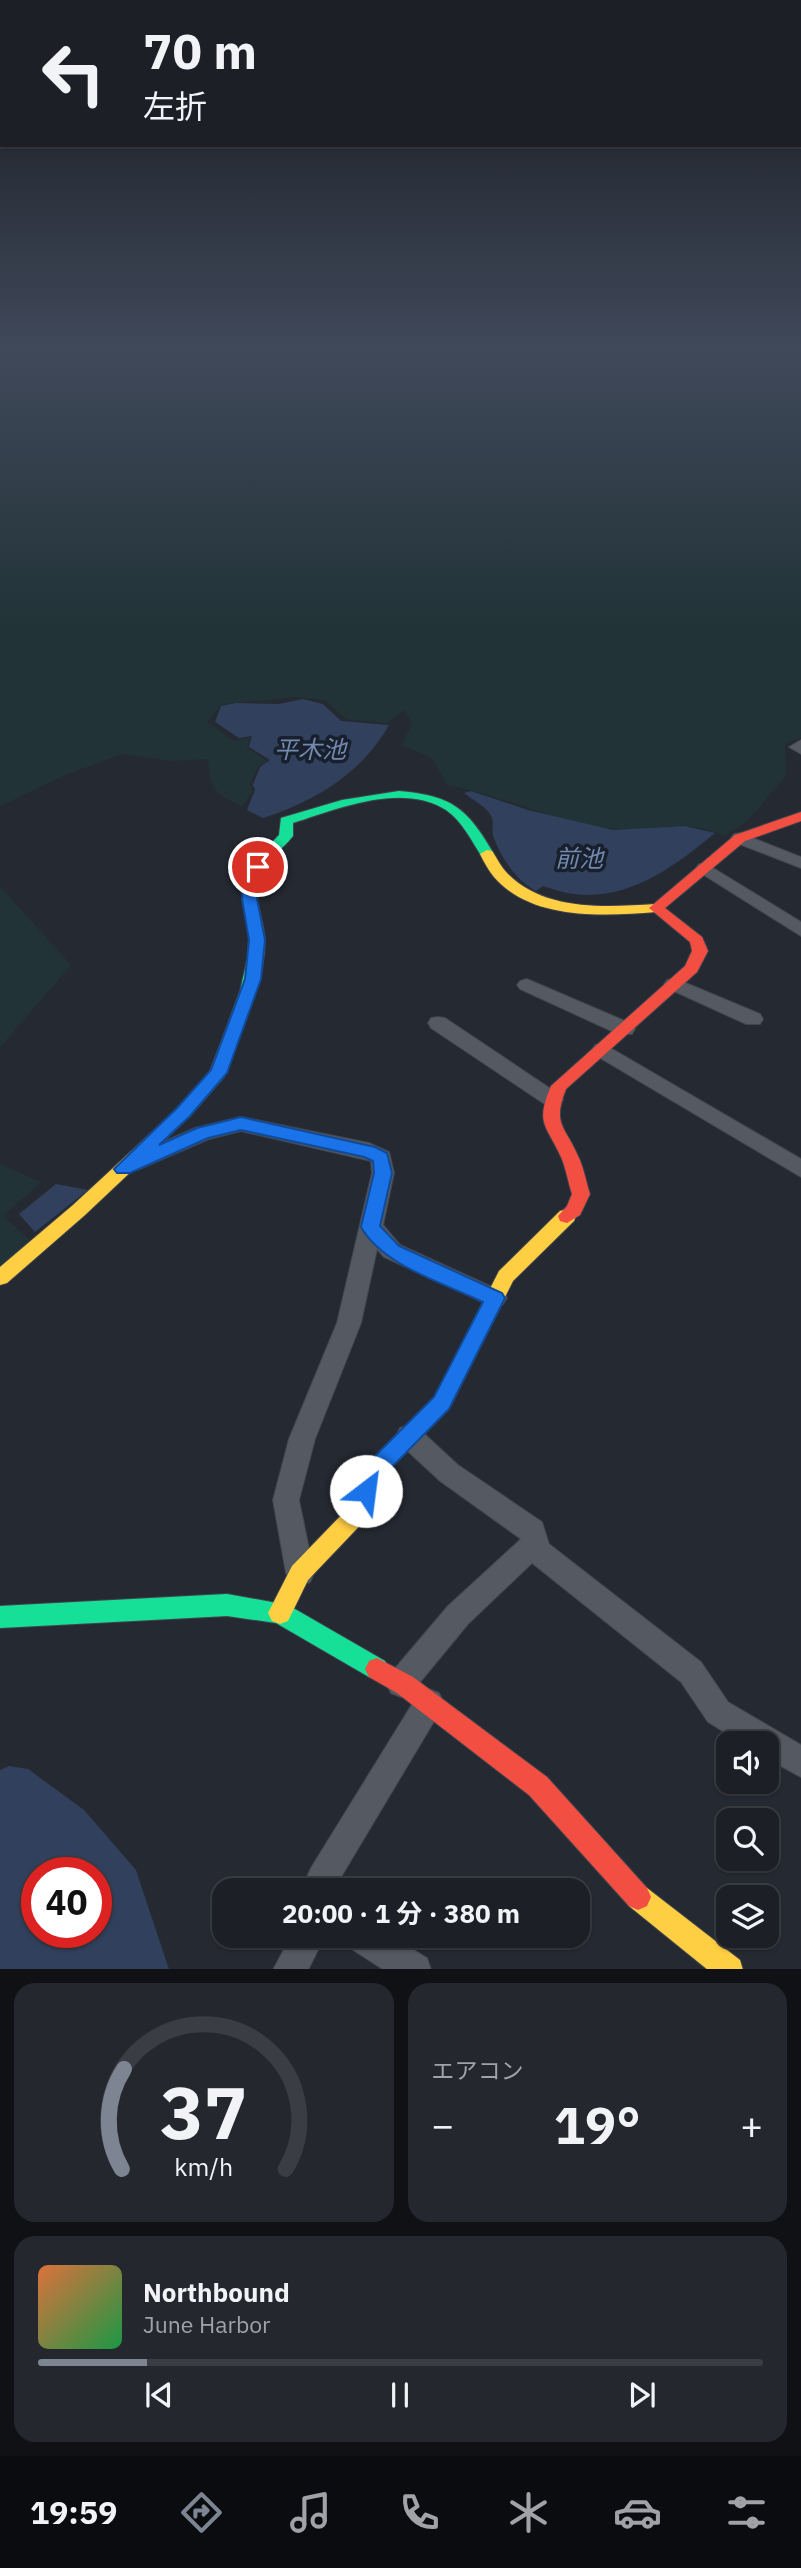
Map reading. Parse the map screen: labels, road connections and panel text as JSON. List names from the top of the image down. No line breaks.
{"water":["平木池","前池"],"page":{"turn":["70 m","左折"],"limit":"40","trip":"20:00 · 1 分 · 380 m","tile":"エアコン","heat":["−","19°","+"],"song":["Northbound","June Harbor"],"tabs":"19:59","gauge":["37","km/h"]}}
